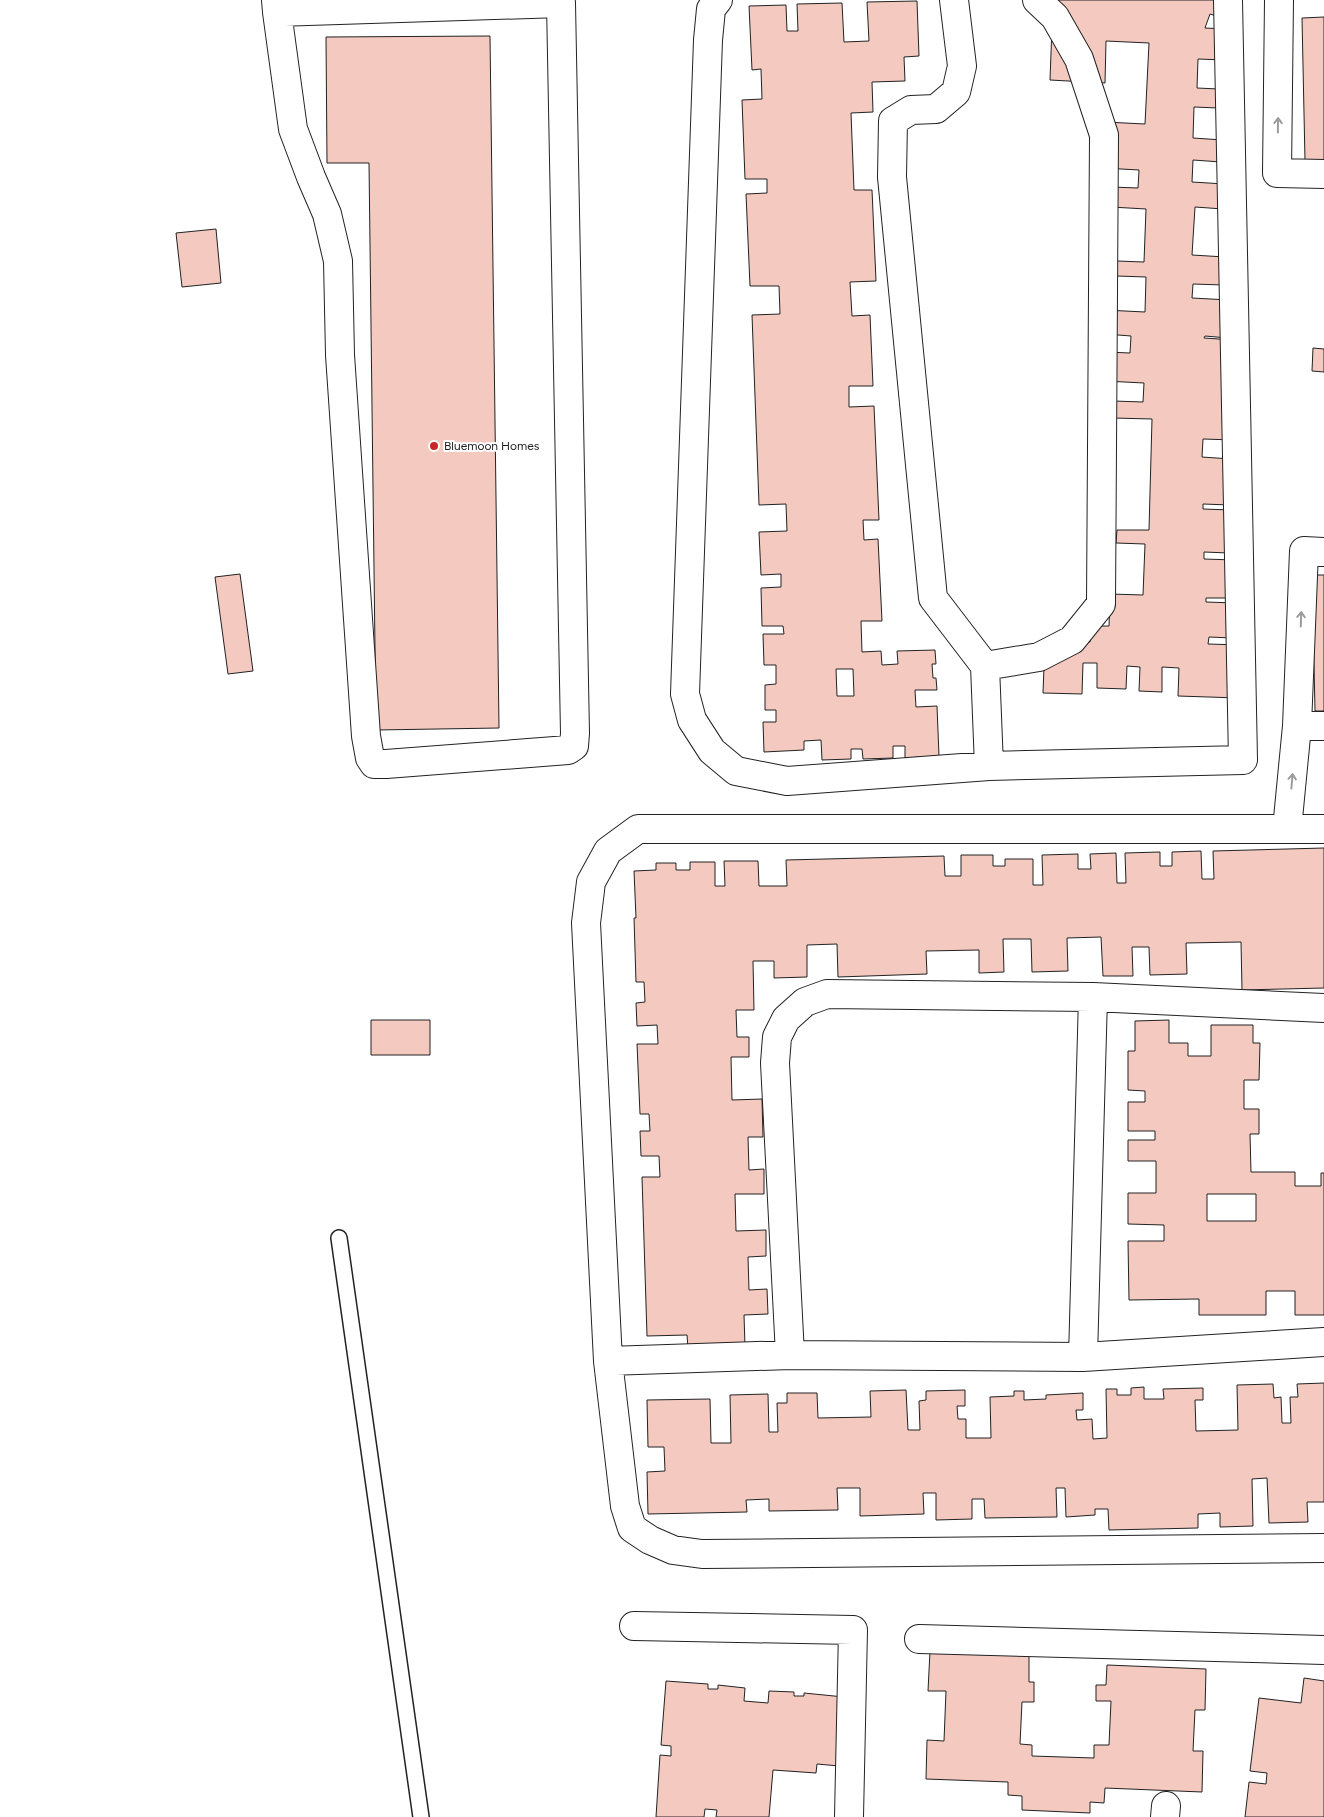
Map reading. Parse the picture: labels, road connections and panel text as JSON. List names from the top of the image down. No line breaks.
{"places":["Bluemoon Homes"]}
